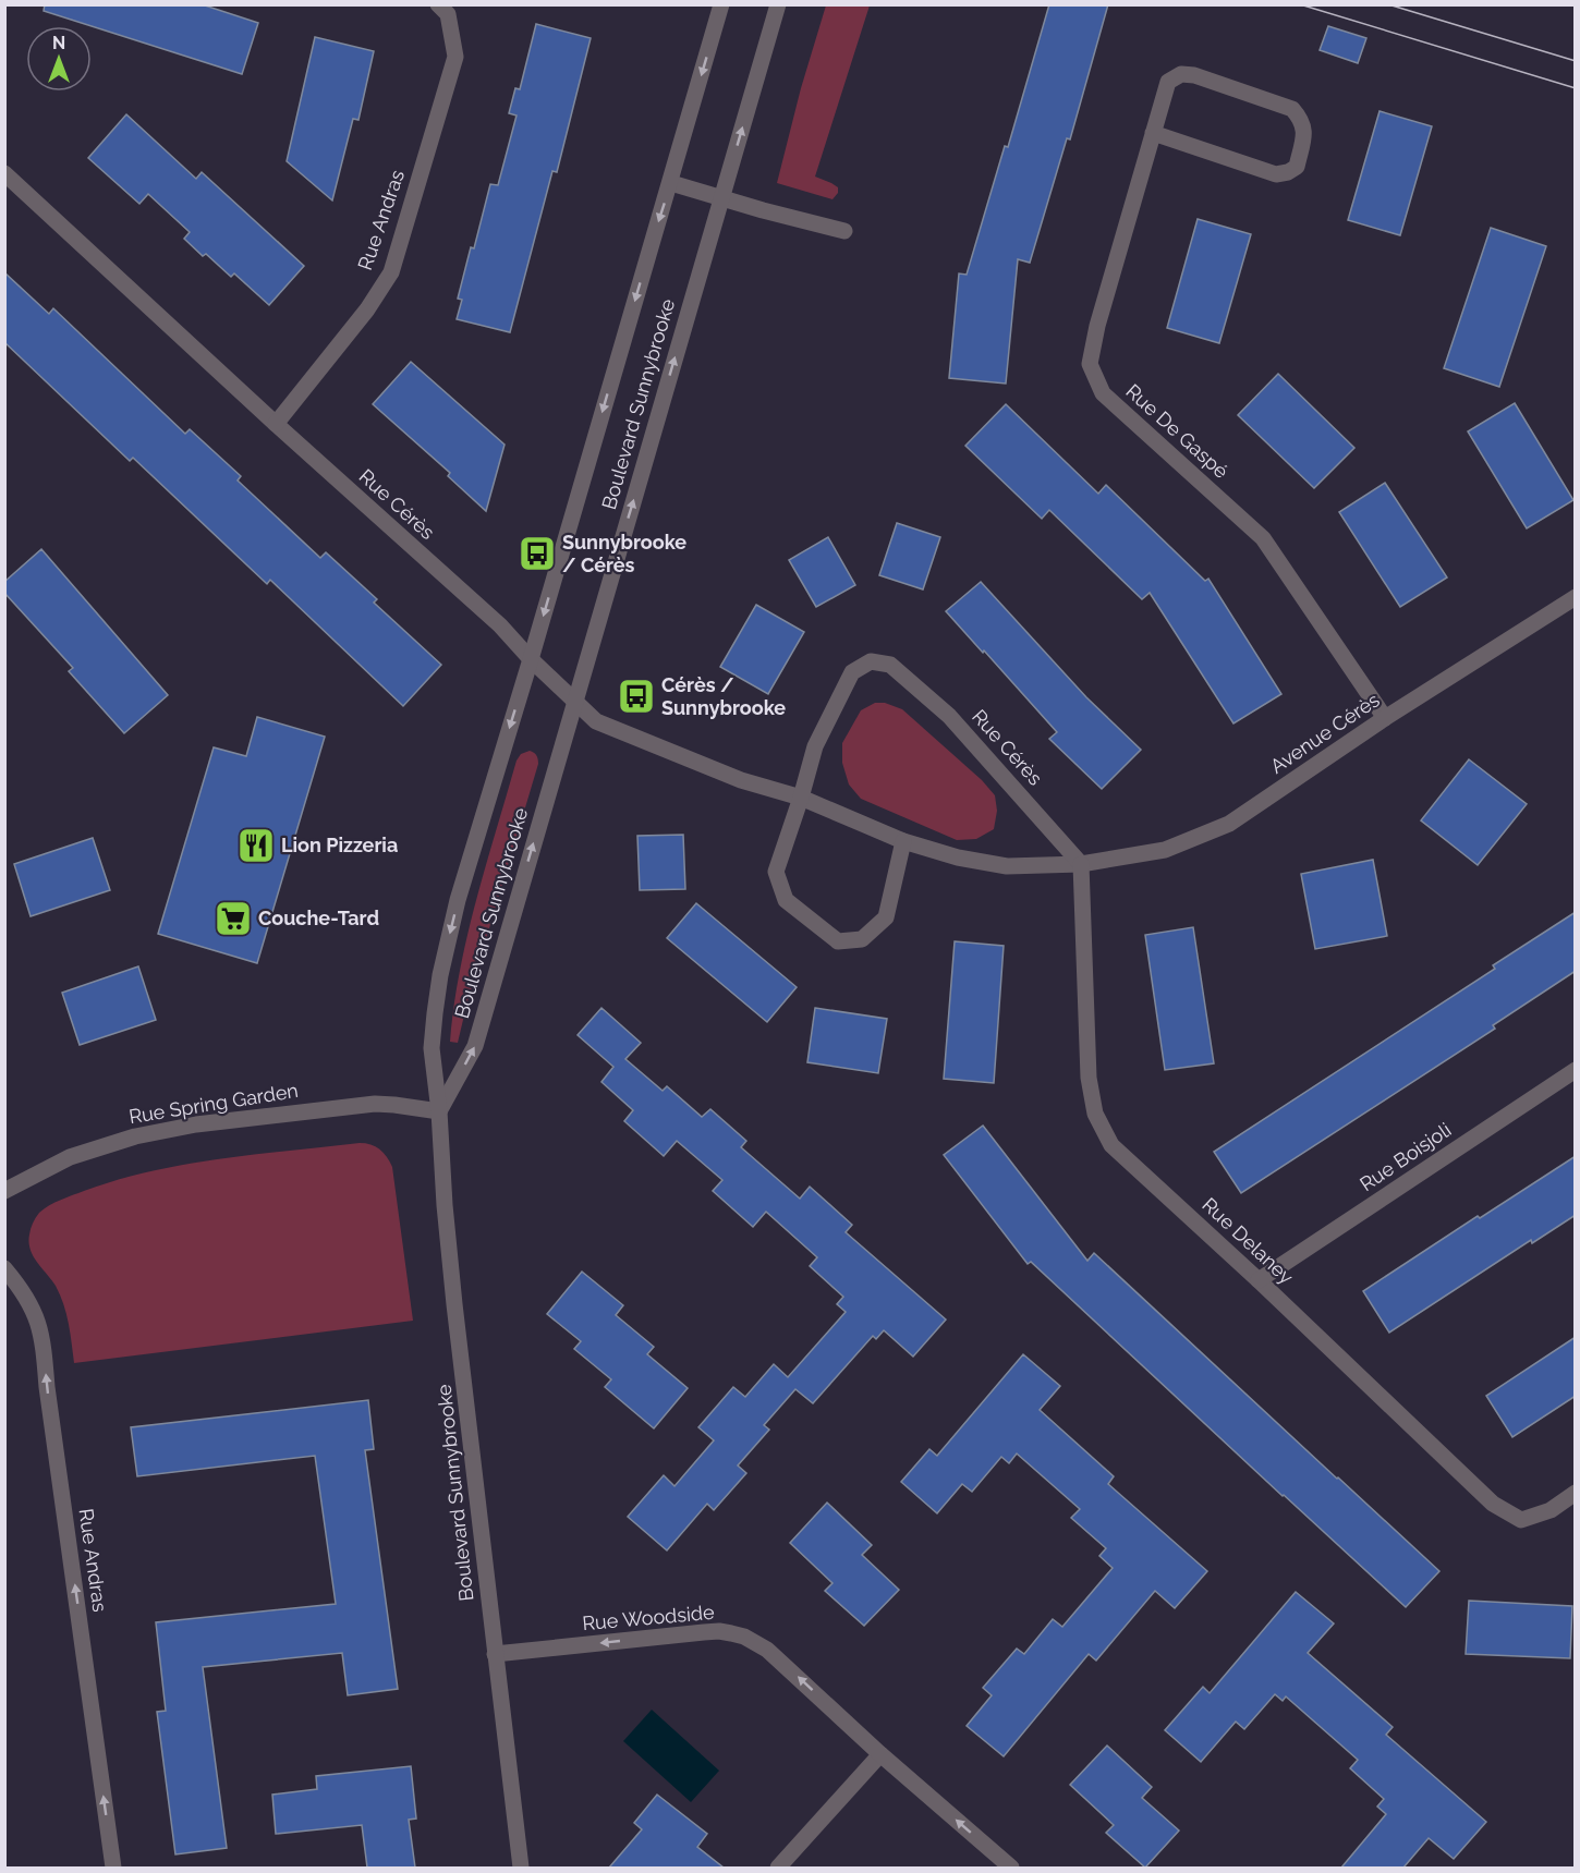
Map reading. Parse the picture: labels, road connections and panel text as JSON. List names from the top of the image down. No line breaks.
{"streets":{"street":["Rue Andras","Boulevard Sunnybrooke","Rue De Gaspé","Rue Cérès","Avenue Cérès","Rue Spring Garden","Rue Boisjoli","Rue Delaney","Rue Woodside"]},"crossings":[["Rue Andras","Rue Cérès"],["Boulevard Sunnybrooke","Rue Cérès"],["Boulevard Sunnybrooke","Rue Spring Garden"],["Boulevard Sunnybrooke","Rue Woodside"],["Rue De Gaspé","Avenue Cérès"],["Rue Cérès","Avenue Cérès"],["Rue Cérès","Rue Delaney"],["Avenue Cérès","Rue Delaney"],["Rue Boisjoli","Rue Delaney"]],"one_way":["Rue Andras","Rue Woodside"],"places":{"bus stop":["Sunnybrooke / Cérès","Cérès / Sunnybrooke"],"restaurant":["Lion Pizzeria"],"supermarket":["Couche-Tard"]},"north":"top"}
